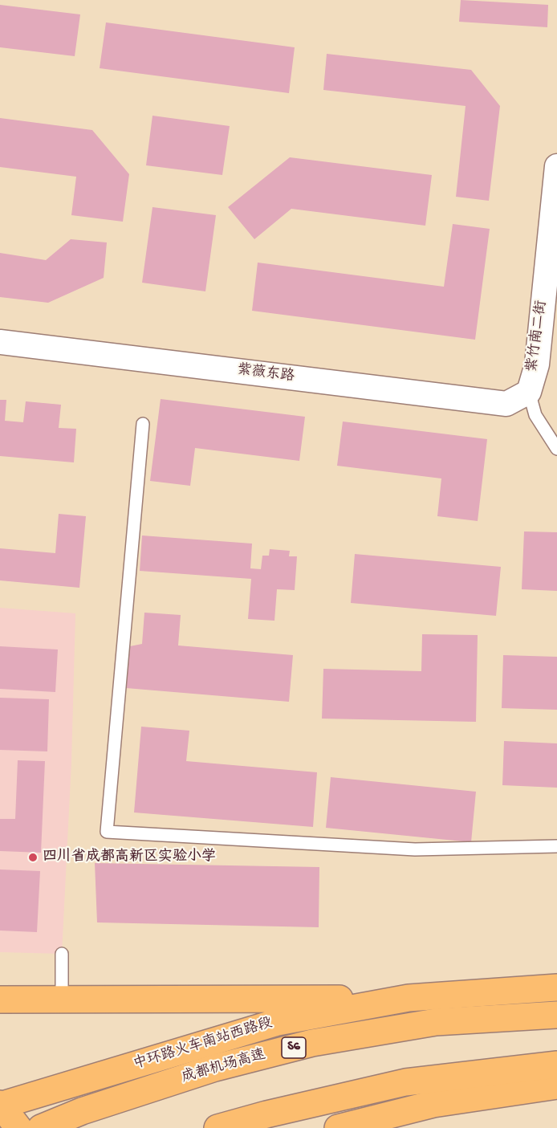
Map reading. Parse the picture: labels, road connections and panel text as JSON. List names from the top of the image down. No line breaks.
{"streets":{"main road":["中环路火车南站西路段","S6","成都机场高速"],"street":["紫竹南二街","紫薇东路"]},"crossings":[["紫竹南二街","紫薇东路"]],"places":["四川省成都高新区实验小学"]}
